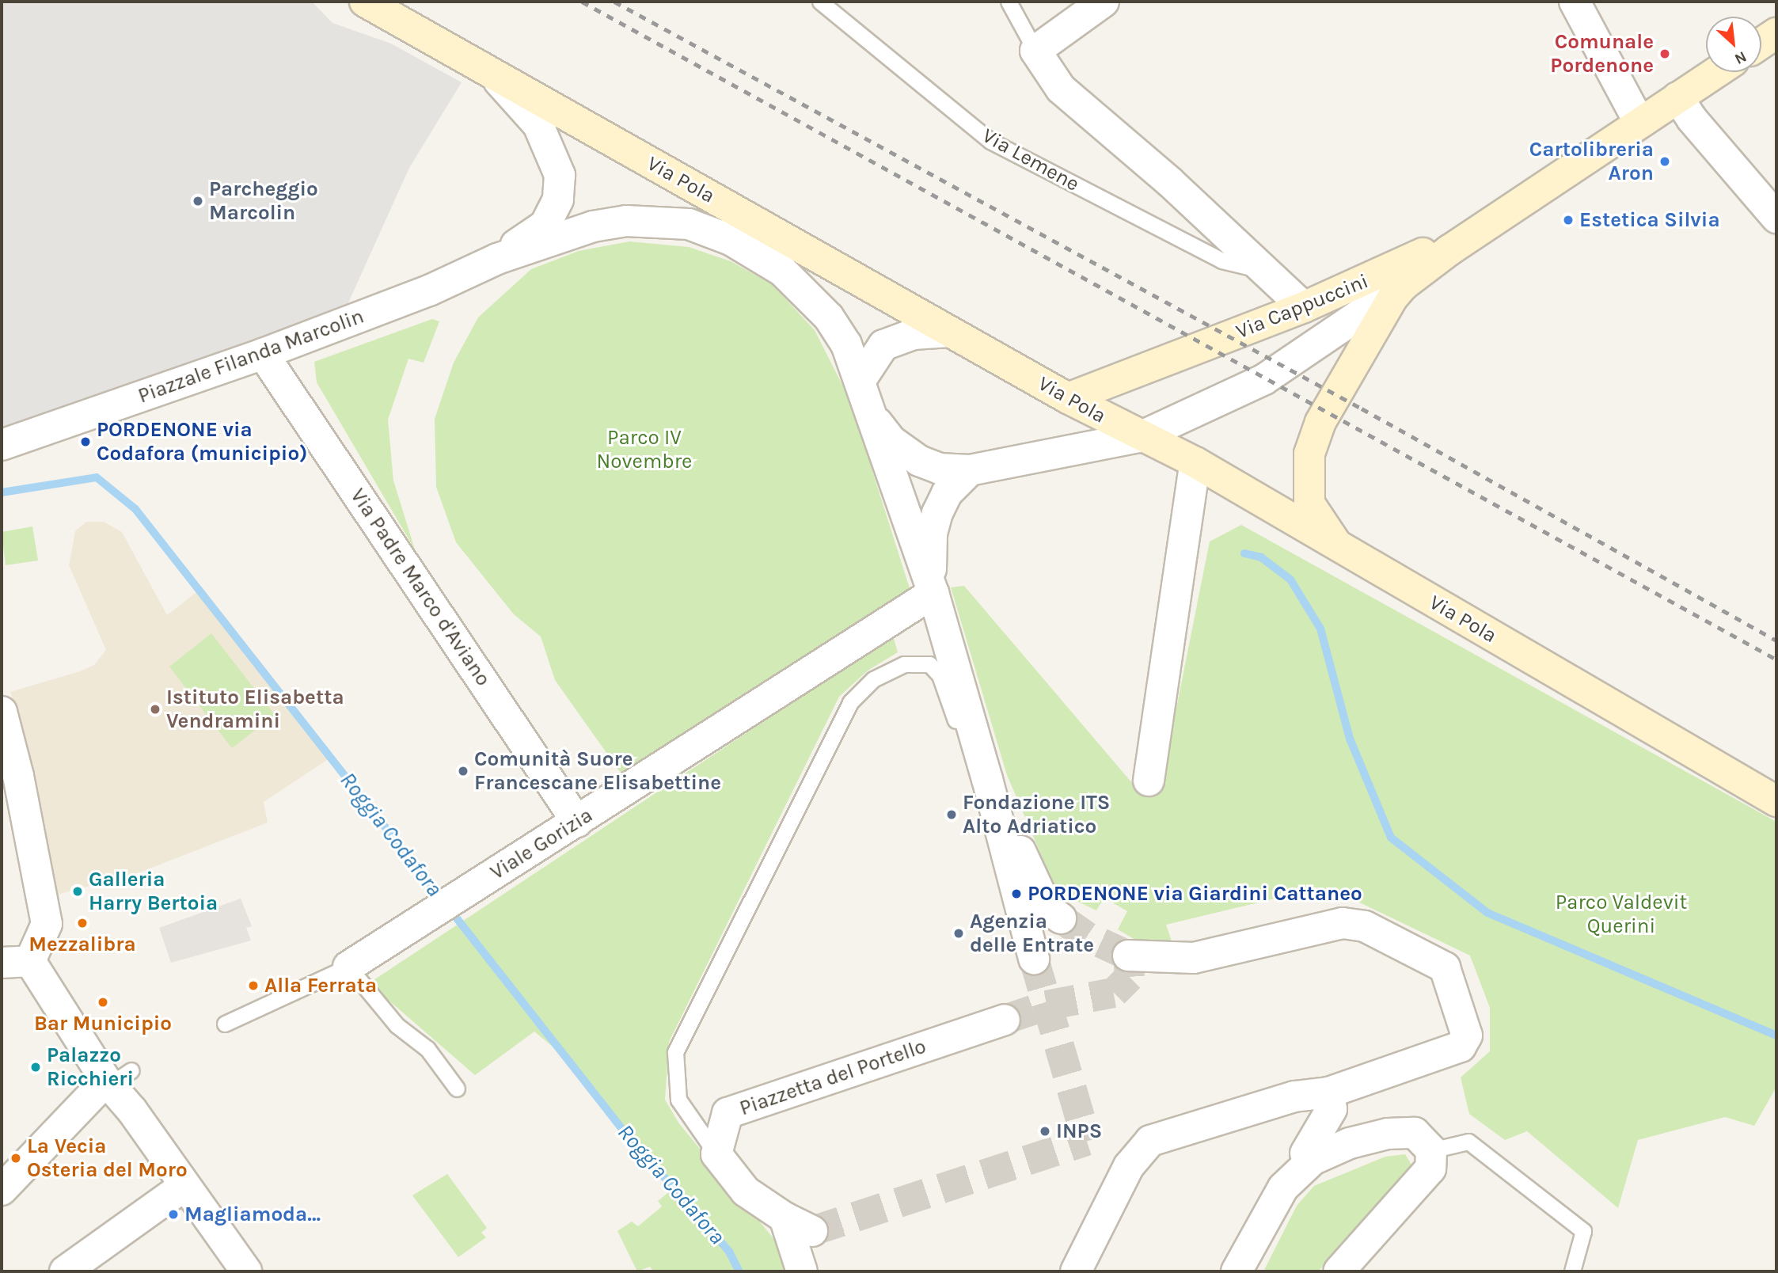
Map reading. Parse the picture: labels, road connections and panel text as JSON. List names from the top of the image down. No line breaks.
{"streets":{"main road":["Via Pola","Via Cappuccini"],"street":["Piazzale Filanda Marcolin","Via Padre Marco d'Aviano","Viale Gorizia","Piazzetta del Portello"],"lane":["Via Lemene"]},"crossings":[["Via Pola","Via Cappuccini"],["Via Pola","Piazzale Filanda Marcolin"],["Via Cappuccini","Piazzale Filanda Marcolin"],["Piazzale Filanda Marcolin","Via Padre Marco d'Aviano"],["Piazzale Filanda Marcolin","Viale Gorizia"],["Via Padre Marco d'Aviano","Viale Gorizia"]],"water":["Roggia Codafora"],"parks":["Parco IV Novembre","Parco Valdevit Querini"],"places":["Comunale Pordenone","Cartolibreria Aron","Parcheggio Marcolin","Estetica Silvia","PORDENONE via Codafora (municipio)","Istituto Elisabetta Vendramini","Comunità Suore Francescane Elisabettine","Fondazione ITS Alto Adriatico","Galleria Harry Bertoia","PORDENONE via Giardini Cattaneo","Mezzalibra","Agenzia delle Entrate","Alla Ferrata","Bar Municipio","Palazzo Ricchieri","INPS","La Vecia Osteria del Moro","Magliamoda..."],"north":"bottom right"}
